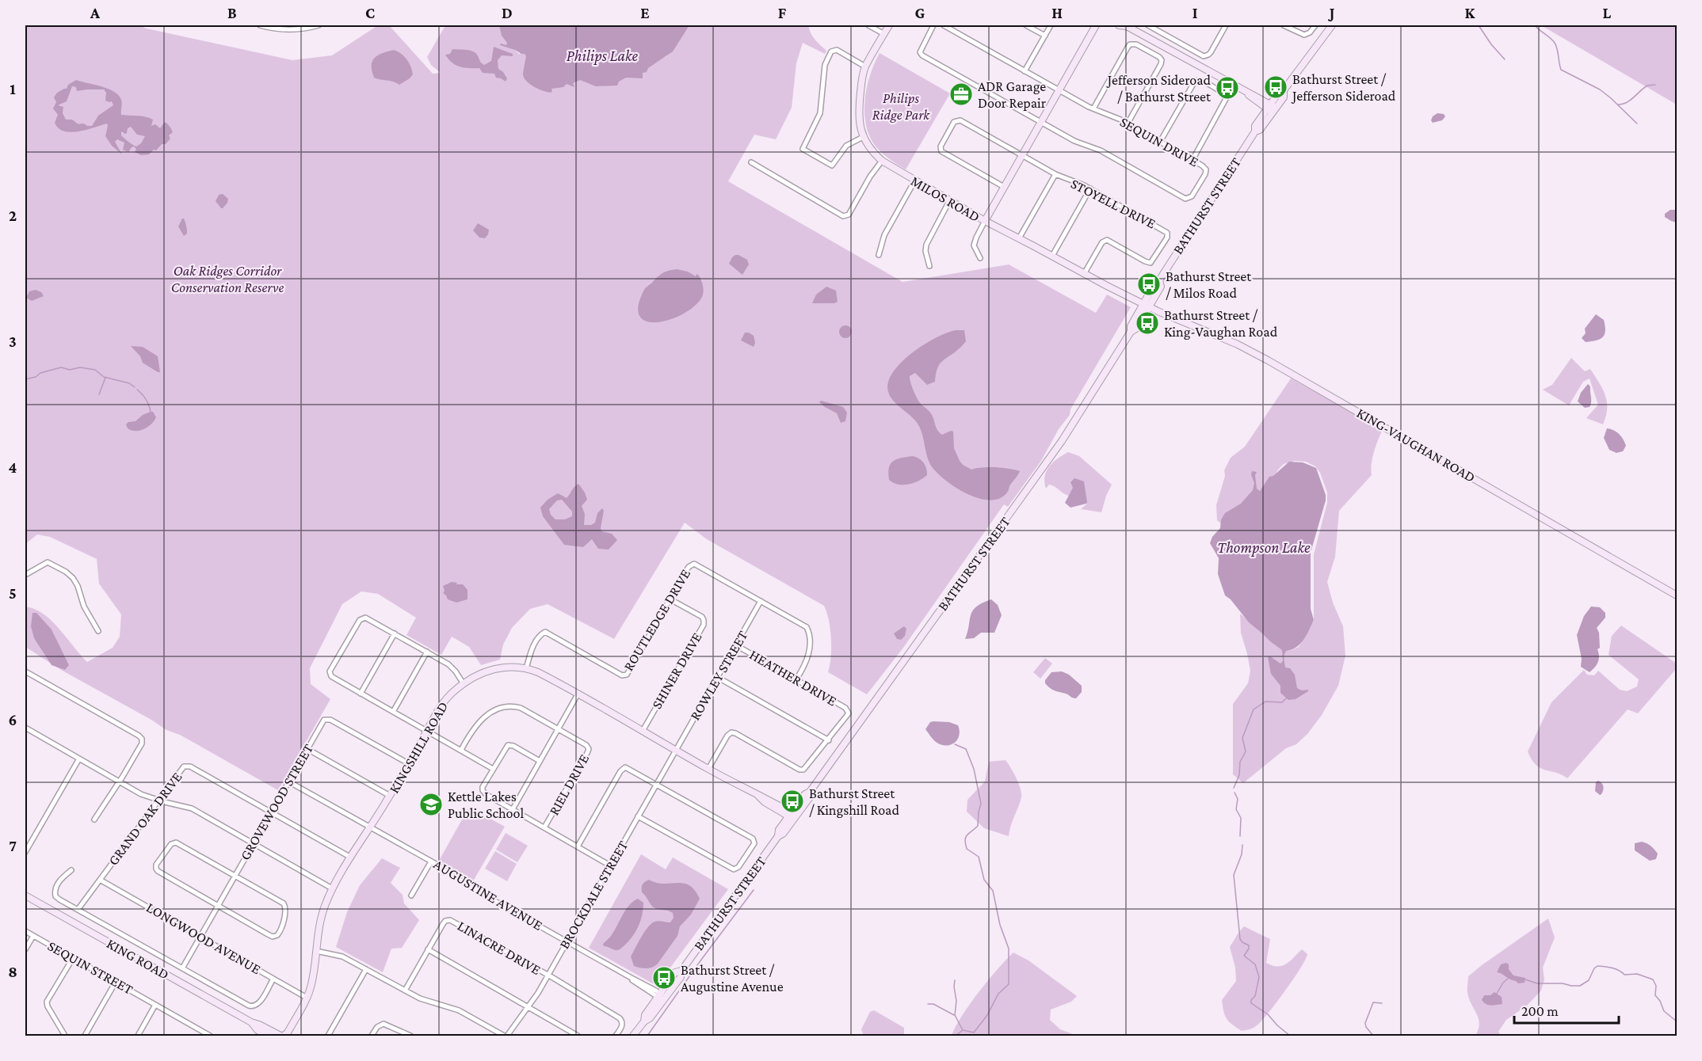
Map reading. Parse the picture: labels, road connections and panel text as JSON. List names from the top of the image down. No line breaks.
{"streets":{"street":["SEQUIN DRIVE","MILOS ROAD","STOYELL DRIVE","BATHURST STREET","KING-VAUGHAN ROAD","ROUTLEDGE DRIVE","SHINER DRIVE","ROWLEY STREET","HEATHER DRIVE","KINGSHILL ROAD","RIEL DRIVE","GROVEWOOD STREET","GRAND OAK DRIVE","AUGUSTINE AVENUE","BROCKDALE STREET","LONGWOOD AVENUE","LINACRE DRIVE","KING ROAD","SEQUIN STREET"]},"crossings":[["MILOS ROAD","STOYELL DRIVE"],["MILOS ROAD","BATHURST STREET"],["MILOS ROAD","KING-VAUGHAN ROAD"],["BATHURST STREET","KING-VAUGHAN ROAD"],["BATHURST STREET","KINGSHILL ROAD"],["BATHURST STREET","AUGUSTINE AVENUE"],["ROUTLEDGE DRIVE","SHINER DRIVE"],["ROUTLEDGE DRIVE","ROWLEY STREET"],["ROUTLEDGE DRIVE","HEATHER DRIVE"],["ROUTLEDGE DRIVE","KINGSHILL ROAD"],["SHINER DRIVE","KINGSHILL ROAD"],["ROWLEY STREET","HEATHER DRIVE"],["ROWLEY STREET","KINGSHILL ROAD"],["ROWLEY STREET","BROCKDALE STREET"],["HEATHER DRIVE","KINGSHILL ROAD"],["KINGSHILL ROAD","GROVEWOOD STREET"],["KINGSHILL ROAD","GRAND OAK DRIVE"],["KINGSHILL ROAD","AUGUSTINE AVENUE"],["KINGSHILL ROAD","BROCKDALE STREET"],["KINGSHILL ROAD","LONGWOOD AVENUE"],["KINGSHILL ROAD","KING ROAD"],["GROVEWOOD STREET","GRAND OAK DRIVE"],["GROVEWOOD STREET","AUGUSTINE AVENUE"],["GROVEWOOD STREET","LONGWOOD AVENUE"],["GRAND OAK DRIVE","LONGWOOD AVENUE"],["AUGUSTINE AVENUE","BROCKDALE STREET"],["BROCKDALE STREET","LINACRE DRIVE"]],"water":["Philips Lake","Thompson Lake"],"parks":["Philips Ridge Park","Oak Ridges Corridor Conservation Reserve"],"places":{"bus stop":["Bathurst Street / Jefferson Sideroad","Jefferson Sideroad / Bathurst Street","Bathurst Street / Milos Road","Bathurst Street / King-Vaughan Road","Bathurst Street / Kingshill Road","Bathurst Street / Augustine Avenue"],"office":["ADR Garage Door Repair"],"school or university":["Kettle Lakes Public School"]},"scale_bar":"200 m","grid":{"columns":["A","B","C","D","E","F","G","H","I","J","K","L"],"rows":["1","2","3","4","5","6","7","8"]}}
